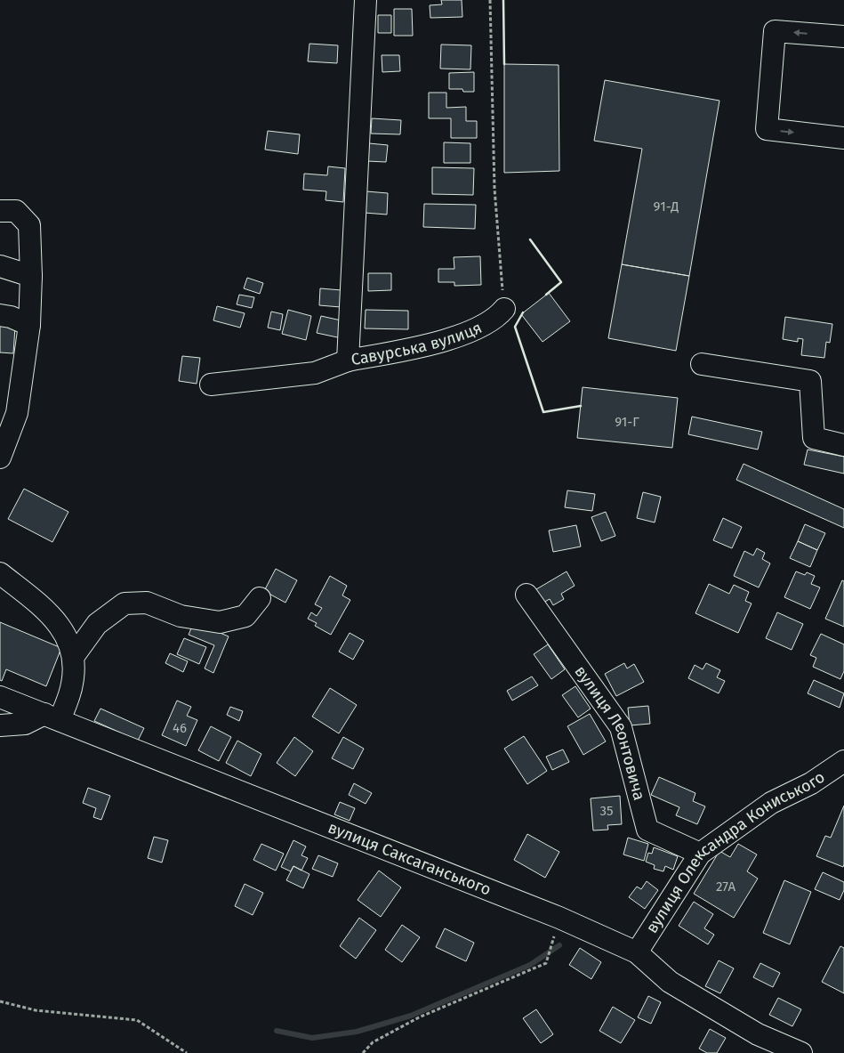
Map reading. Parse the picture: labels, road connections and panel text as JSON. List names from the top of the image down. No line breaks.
{"streets":{"street":["Савурська вулиця","вулиця Леонтовича","вулиця Олександра Кониського","вулиця Саксаганського"]},"crossings":[["вулиця Леонтовича","вулиця Олександра Кониського"],["вулиця Олександра Кониського","вулиця Саксаганського"]],"house_numbers":["91-Д","91-Г","46","35","27А"]}
